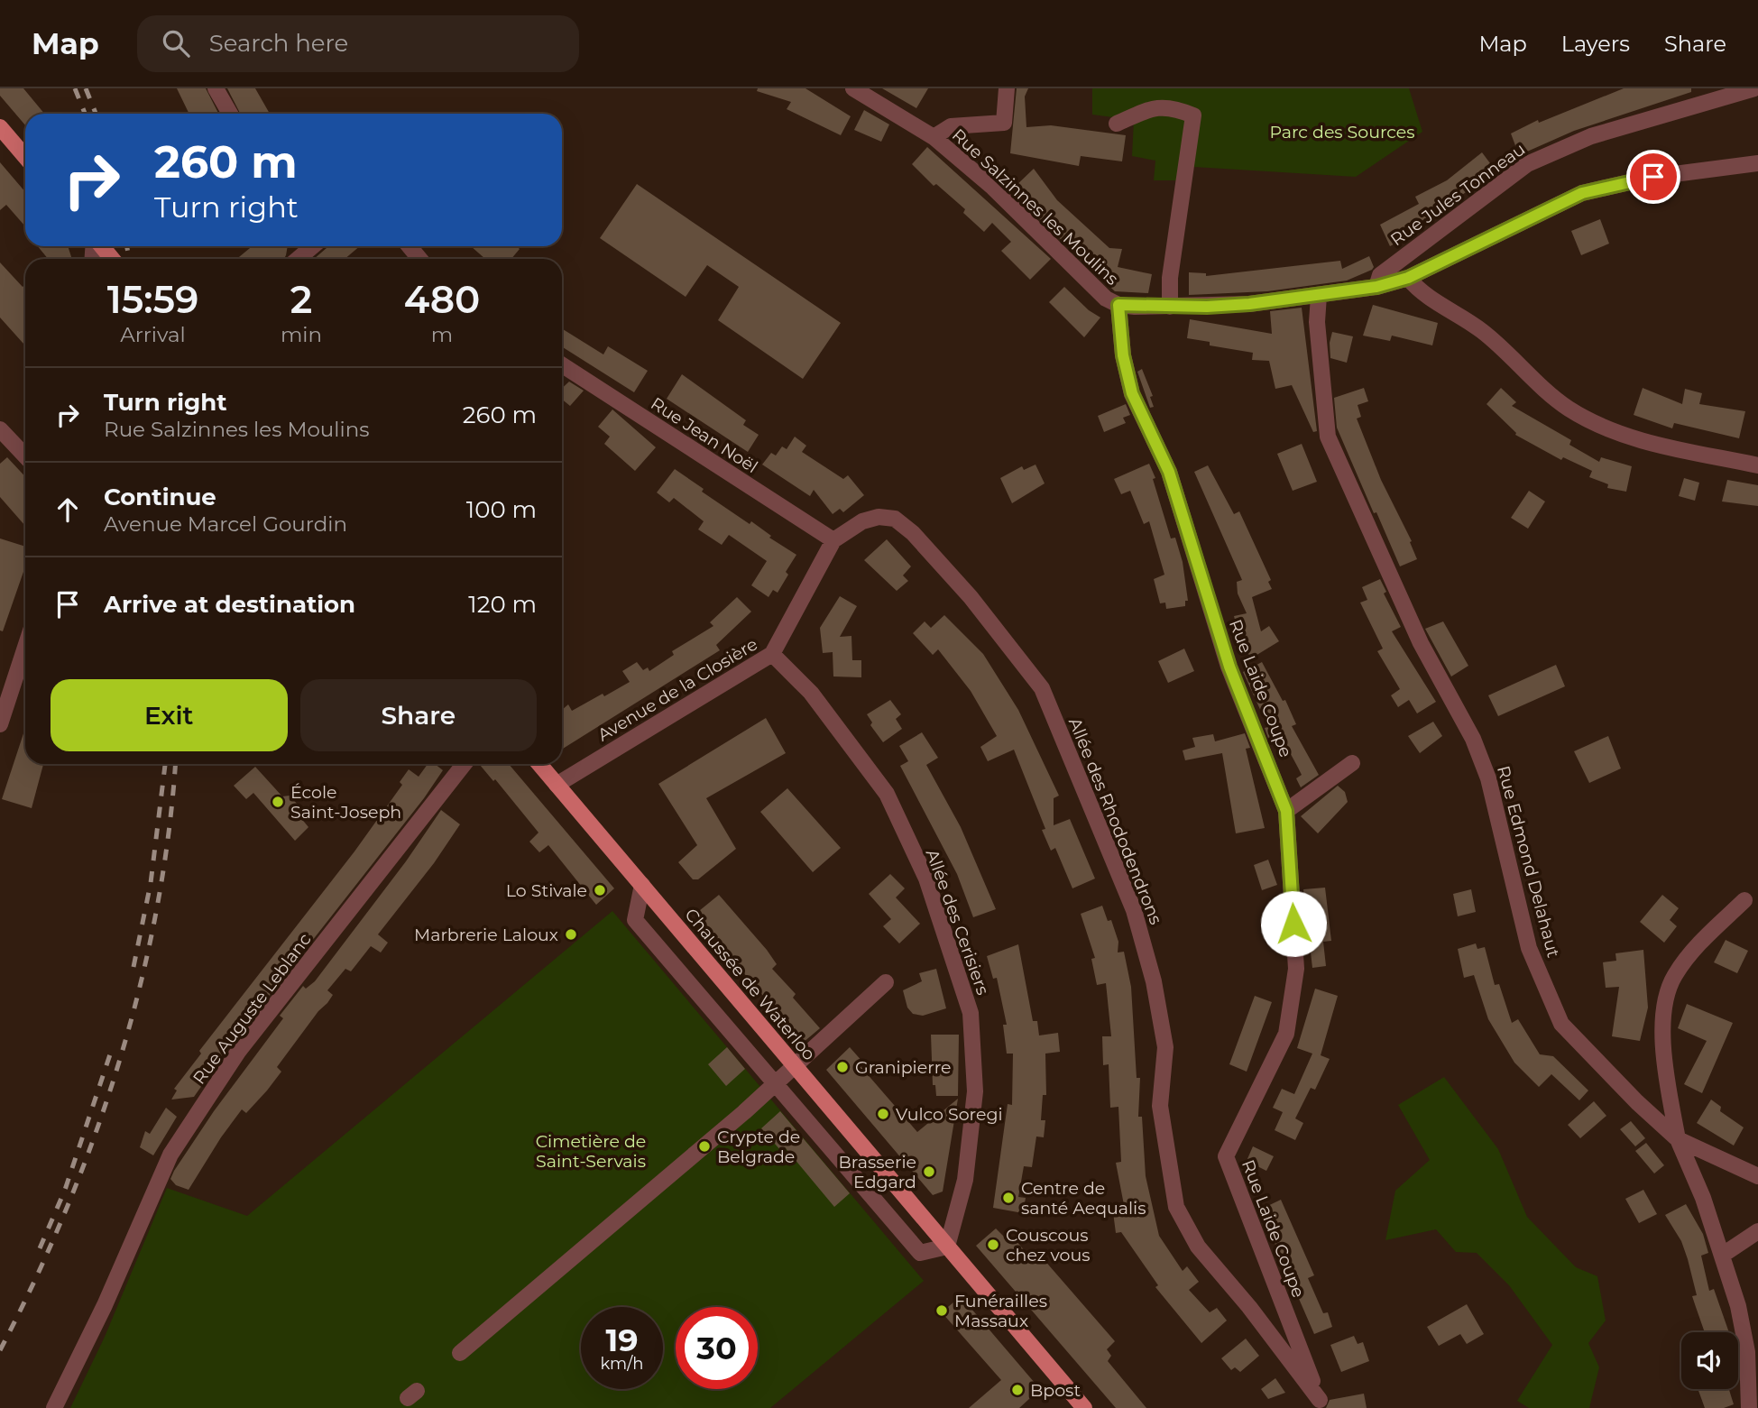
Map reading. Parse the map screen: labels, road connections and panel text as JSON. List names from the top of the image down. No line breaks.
{"streets":{"main road":["Chaussée de Waterloo"],"street":["Rue Jules Tonneau","Rue Salzinnes les Moulins","Rue Jean Noël","Rue Laide Coupe","Avenue de la Closière","Allée des Rhododendrons","Rue Edmond Delahaut","Allée des Cerisiers","Rue Auguste Leblanc"]},"crossings":[["Rue Jules Tonneau","Rue Salzinnes les Moulins"],["Rue Salzinnes les Moulins","Rue Laide Coupe"],["Rue Salzinnes les Moulins","Rue Edmond Delahaut"],["Rue Jean Noël","Avenue de la Closière"],["Rue Jean Noël","Allée des Rhododendrons"],["Rue Laide Coupe","Allée des Rhododendrons"],["Avenue de la Closière","Allée des Rhododendrons"],["Avenue de la Closière","Allée des Cerisiers"],["Avenue de la Closière","Chaussée de Waterloo"],["Allée des Cerisiers","Chaussée de Waterloo"]],"parks":["Parc des Sources","Cimetière de Saint-Servais"],"places":["École Saint-Joseph","Lo Stivale","Marbrerie Laloux","Granipierre","Vulco Soregi","Crypte de Belgrade","Brasserie Edgard","Centre de santé Aequalis","Couscous chez vous","Funérailles Massaux","Bpost"],"page":{"header":"Map","search":"Search here","nav":["Map","Layers","Share"],"turn":["260 m","Turn right"],"eta":["15:59","Arrival","2","min","480","m"],"list":[{"name":"Turn right","note":"Rue Salzinnes les Moulins","value":"260 m"},{"name":"Continue","note":"Avenue Marcel Gourdin","value":"100 m"},{"name":"Arrive at destination","value":"120 m"}],"buttons":["Exit","Share"],"speed":"19 km/h","limit":"30"}}
